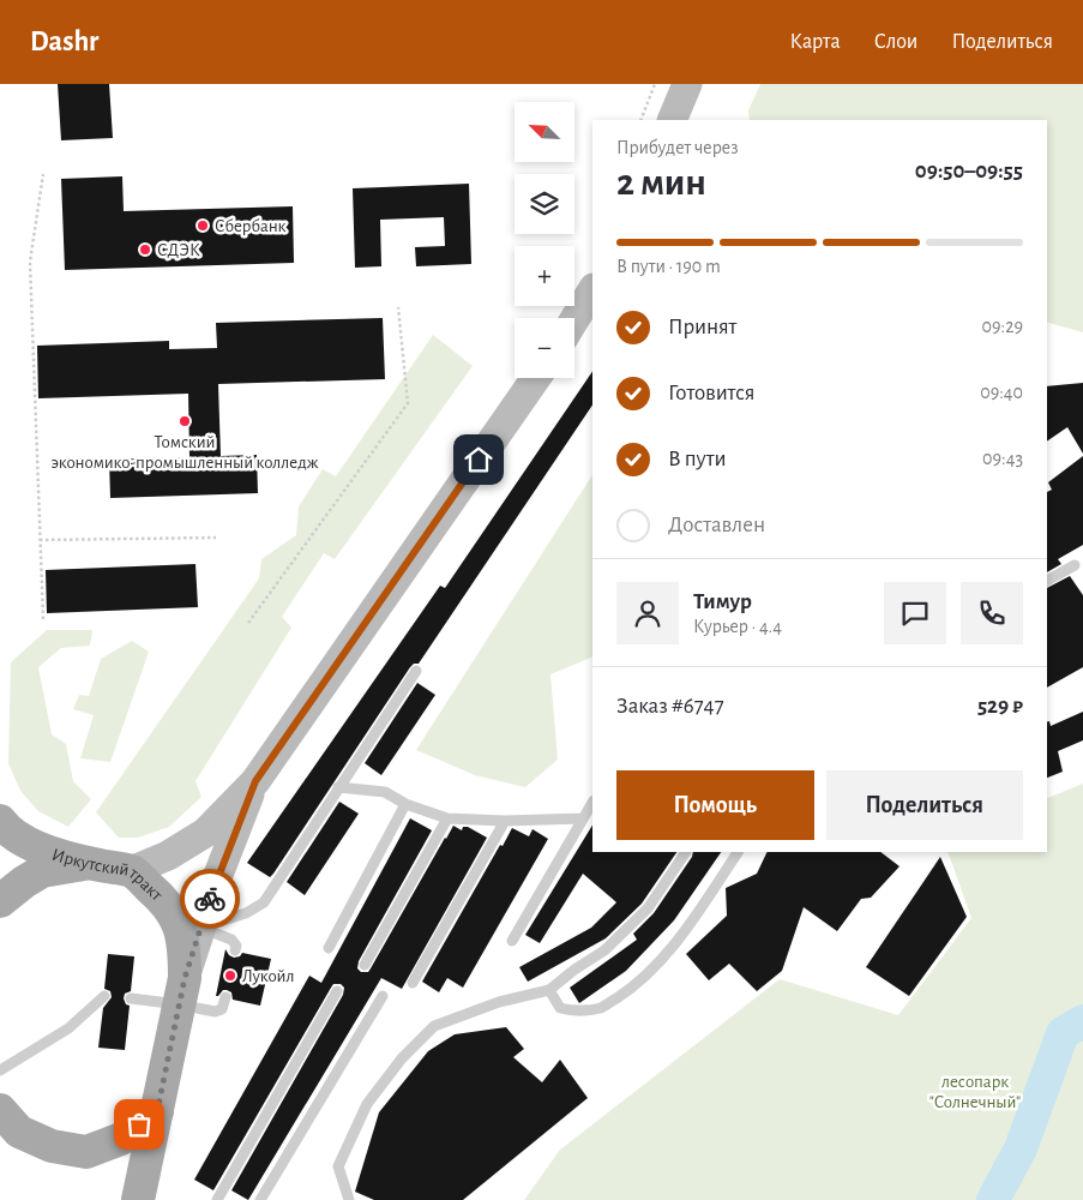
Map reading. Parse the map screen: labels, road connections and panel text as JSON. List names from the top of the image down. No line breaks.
{"streets":{"main road":["Иркутский тракт"]},"parks":["лесопарк \"Солнечный\""],"places":["Сбербанк","СДЭК","Томский экономико-промышленный колледж","Лукойл"],"north":"top left","page":{"header":"Dashr","nav":["Карта","Слои","Поделиться"],"map_buttons":["+","−"],"heading":["2 мин","Прибудет через","09:50–09:55"],"panel":["Тимур","Курьер · 4.4","Заказ #6747","529 ₽"],"bar":"В пути · 190 m","list":[["Принят","09:29"],["Готовится","09:40"],["В пути","09:43"],"Доставлен"],"buttons":["Помощь","Поделиться"]}}
